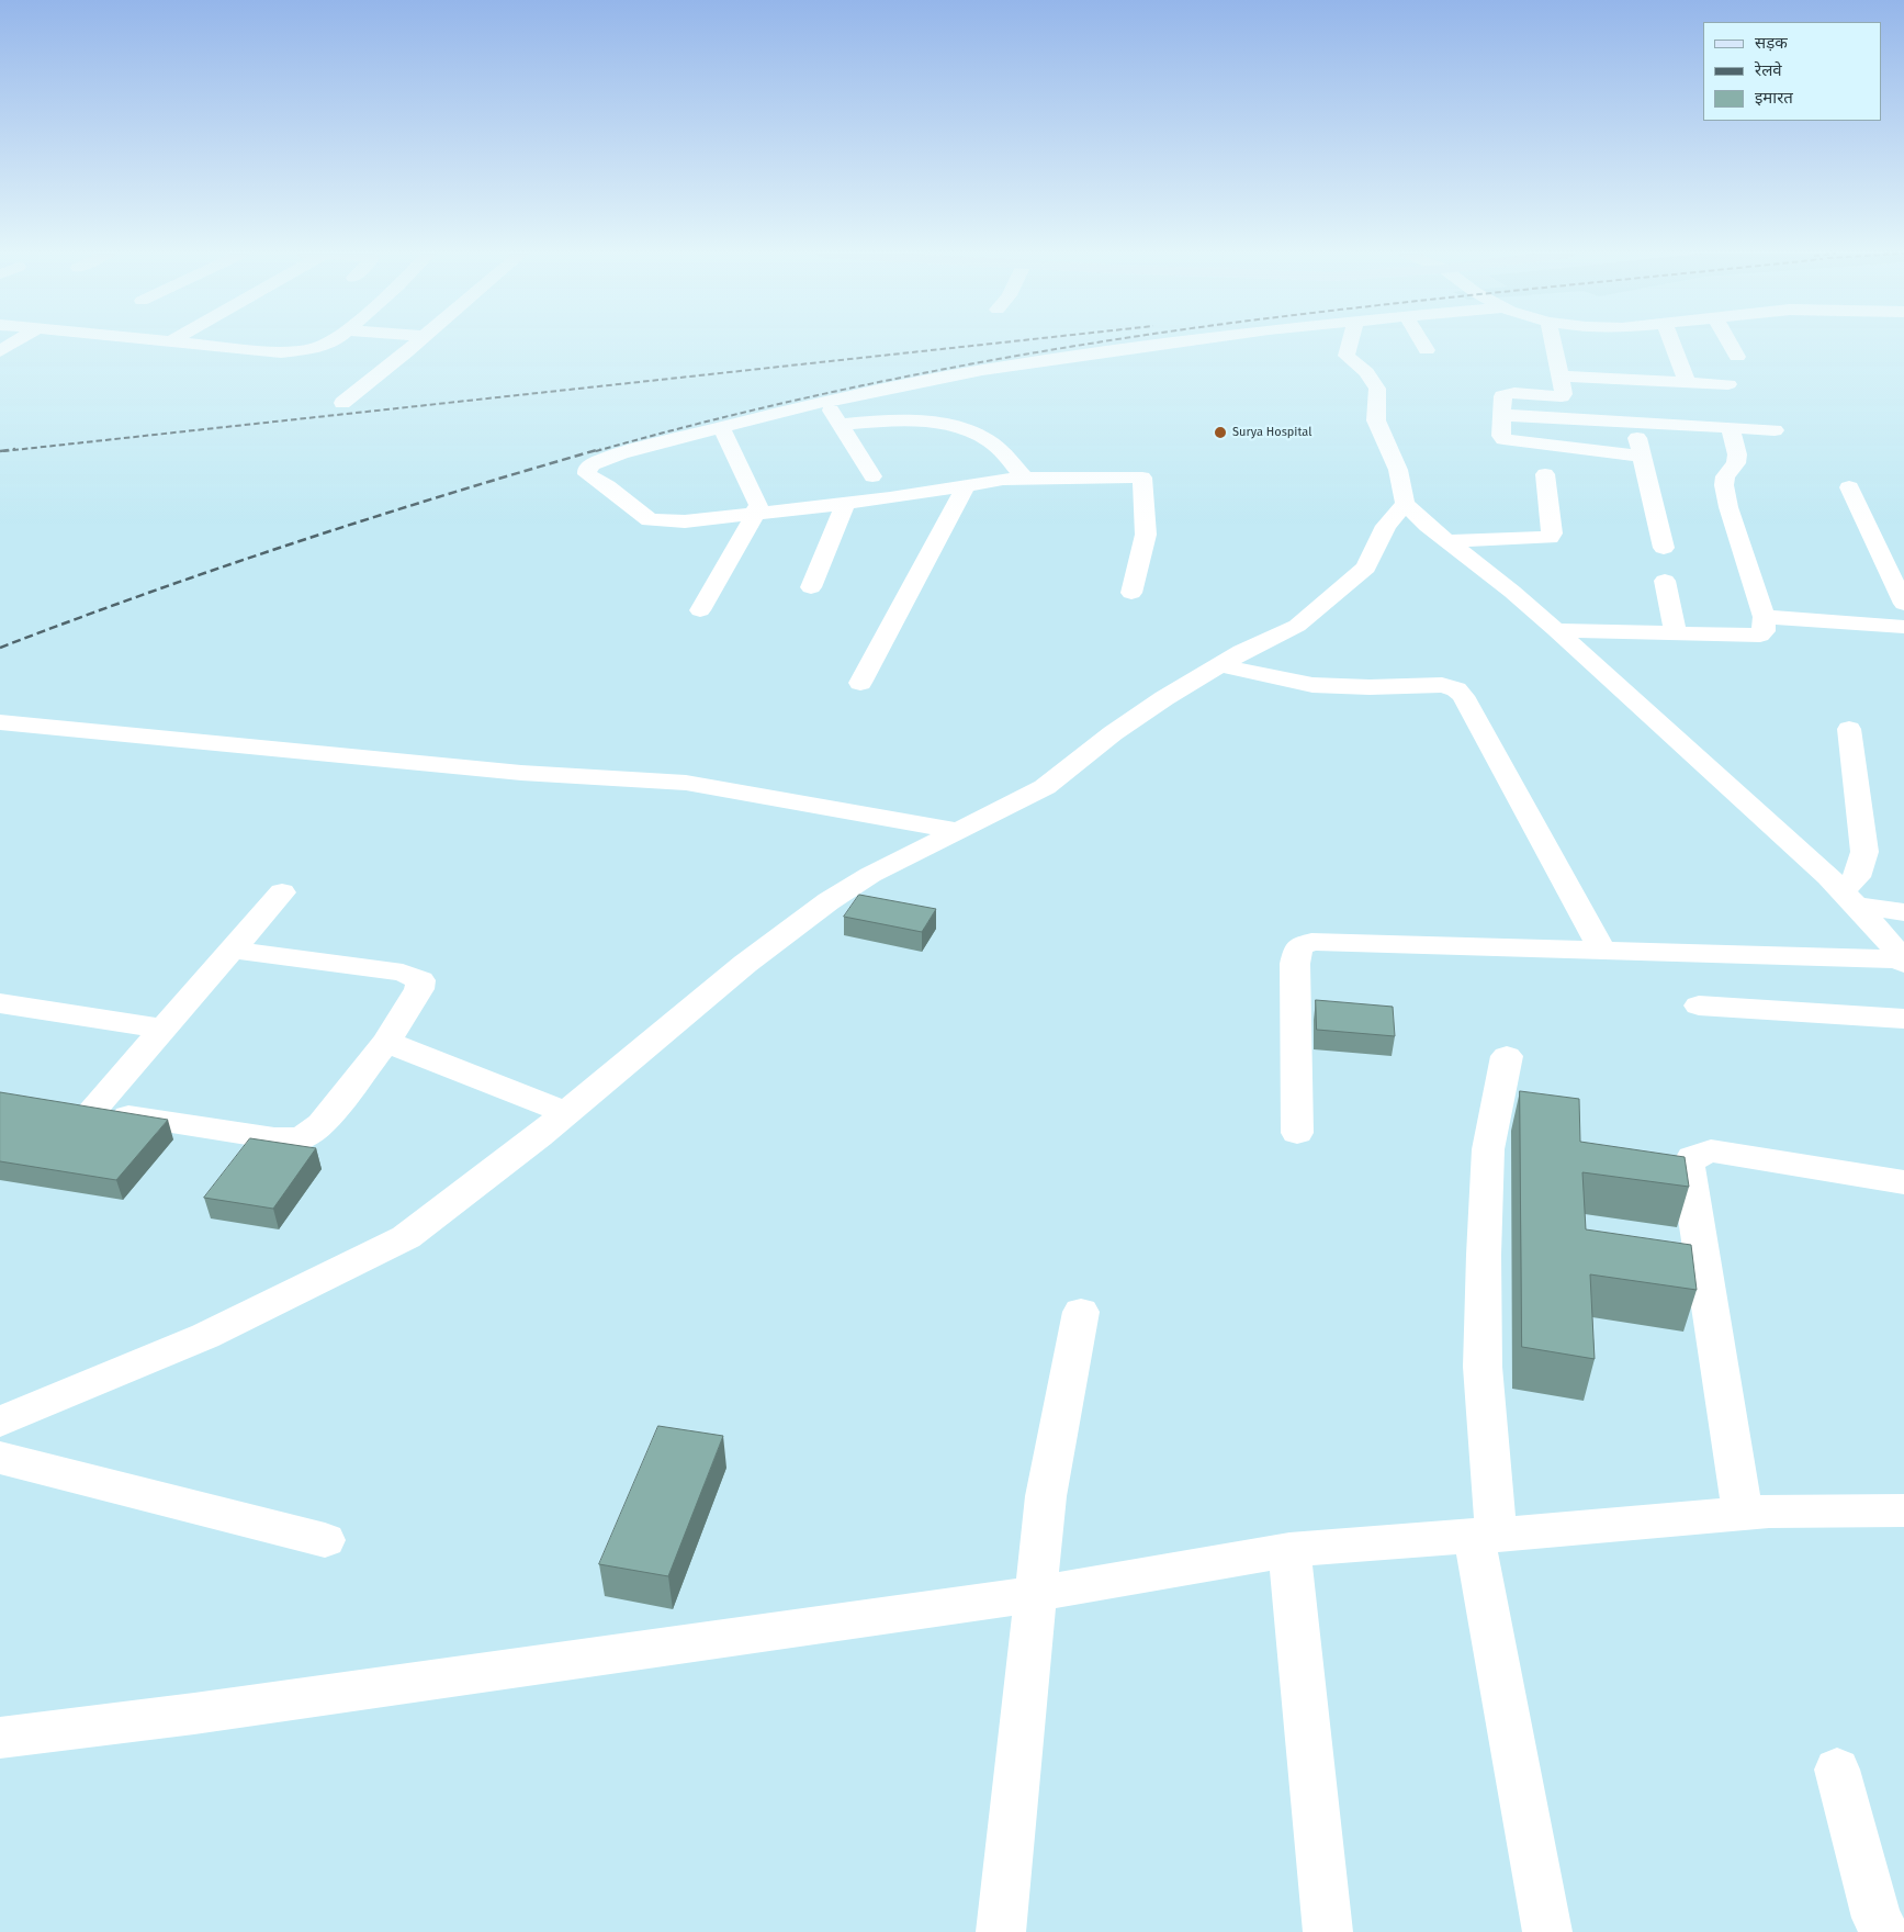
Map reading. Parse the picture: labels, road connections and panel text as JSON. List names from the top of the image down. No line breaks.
{"places":["Surya Hospital"],"legend":["सड़क","रेलवे","इमारत"]}
